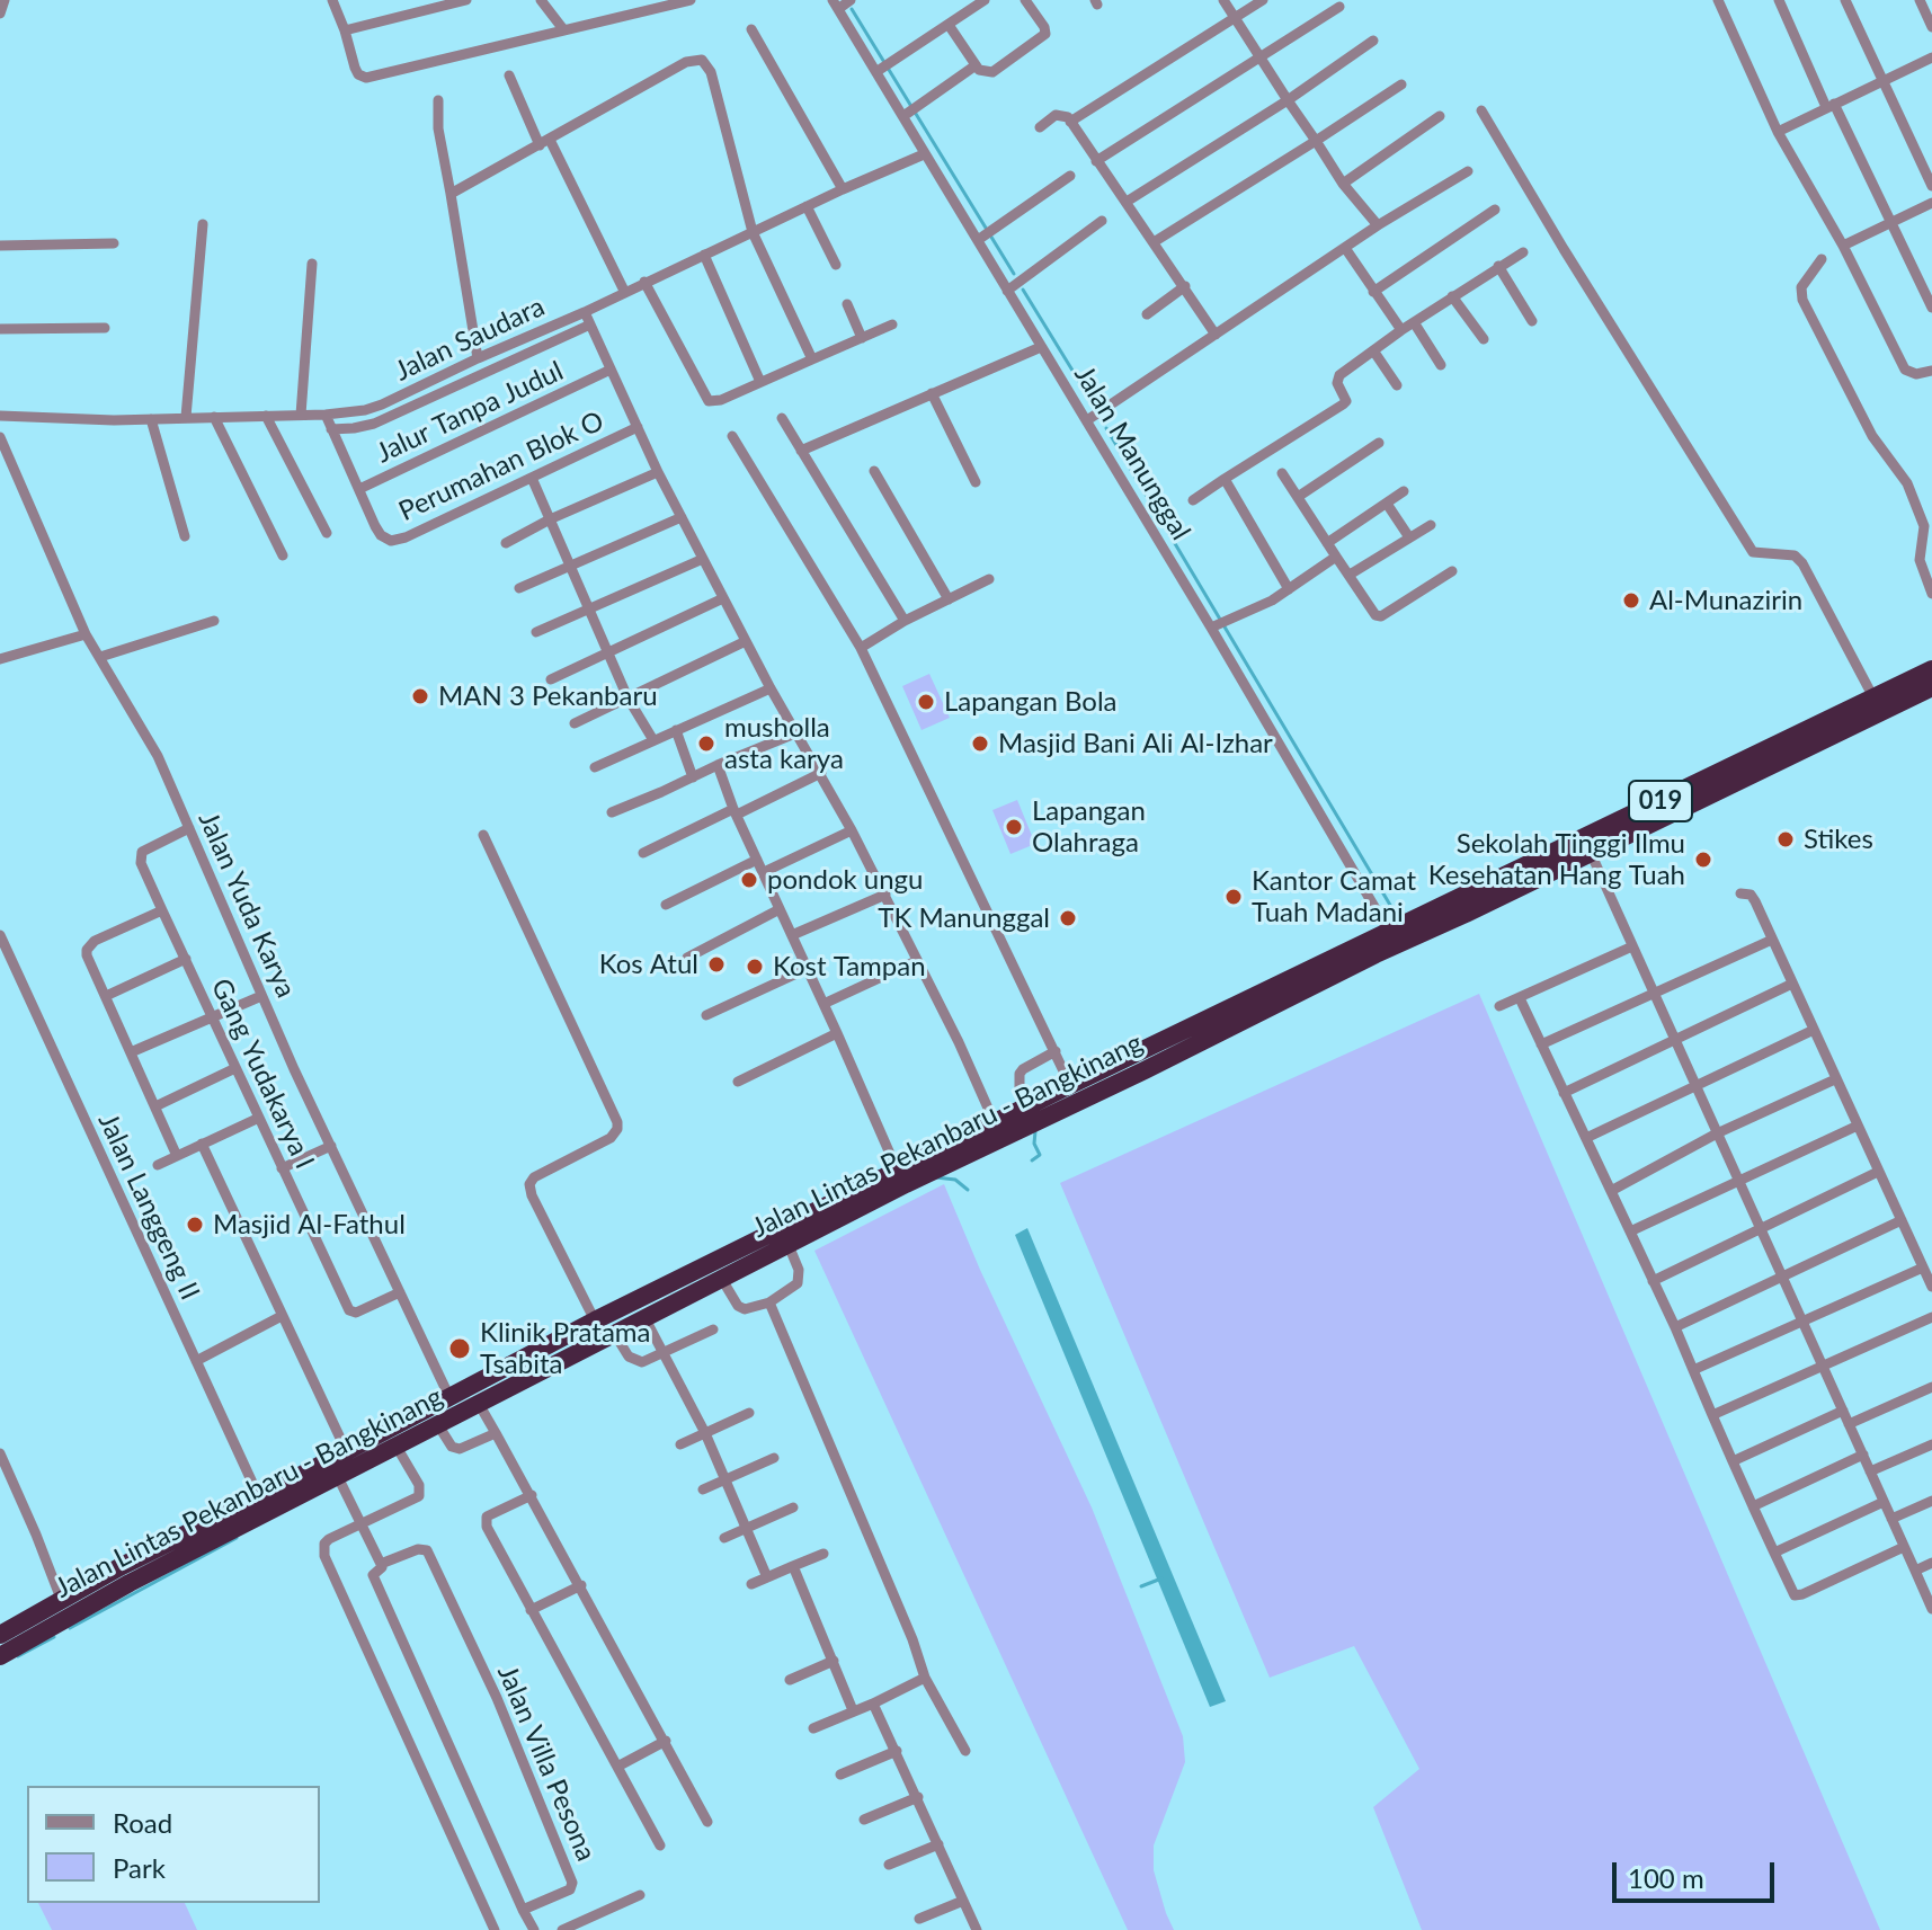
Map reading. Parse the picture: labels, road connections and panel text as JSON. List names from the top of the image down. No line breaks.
{"streets":{"highway":["019","Jalan Lintas Pekanbaru - Bangkinang"],"street":["Jalan Saudara","Jalur Tanpa Judul","Jalan Manunggal","Perumahan Blok O","Jalan Yuda Karya","Gang Yudakarya I","Jalan Langgeng II","Jalan Villa Pesona"]},"crossings":[["Jalan Saudara","Jalur Tanpa Judul"],["Jalan Saudara","Jalan Manunggal"],["Jalur Tanpa Judul","Perumahan Blok O"],["Jalan Manunggal","Jalan Lintas Pekanbaru - Bangkinang"],["Jalan Yuda Karya","Gang Yudakarya I"],["Jalan Yuda Karya","Jalan Lintas Pekanbaru - Bangkinang"],["Jalan Lintas Pekanbaru - Bangkinang","Jalan Langgeng II"]],"places":["Al-Munazirin","MAN 3 Pekanbaru","Lapangan Bola","musholla asta karya","Masjid Bani Ali Al-Izhar","Lapangan Olahraga","Stikes","Sekolah Tinggi Ilmu Kesehatan Hang Tuah","pondok ungu","Kantor Camat Tuah Madani","TK Manunggal","Kos Atul","Kost Tampan","Masjid Al-Fathul","Klinik Pratama Tsabita"],"legend":["Road","Park"],"scale_bar":"100 m"}
